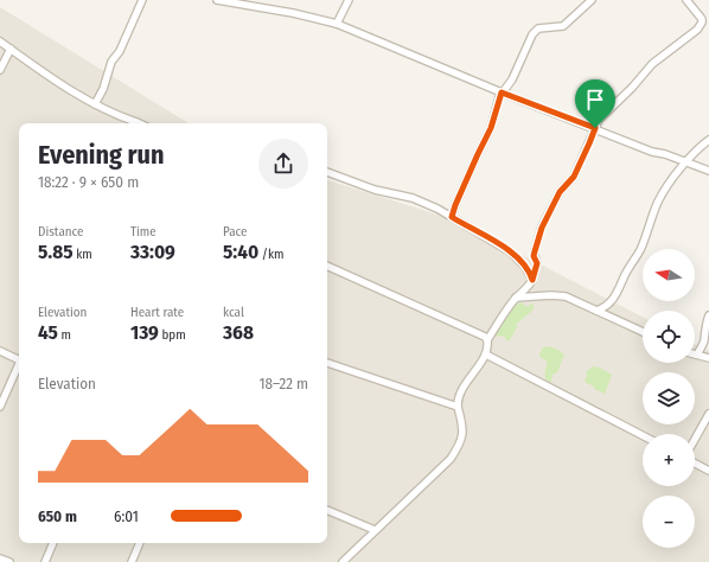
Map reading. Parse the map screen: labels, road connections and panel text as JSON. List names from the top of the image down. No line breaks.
{"north":"left","page":{"heading":["Evening run","18:22 · 9 × 650 m"],"stats":[["Distance","5.85 km"],["Time","33:09"],["Pace","5:40 /km"],["Elevation","45 m"],["Heart rate","139 bpm"],["kcal","368"]],"map_buttons":["+","−"],"chart":["Elevation","18–22 m"],"list":[{"name":"650 m","note":"6:01"}]}}
